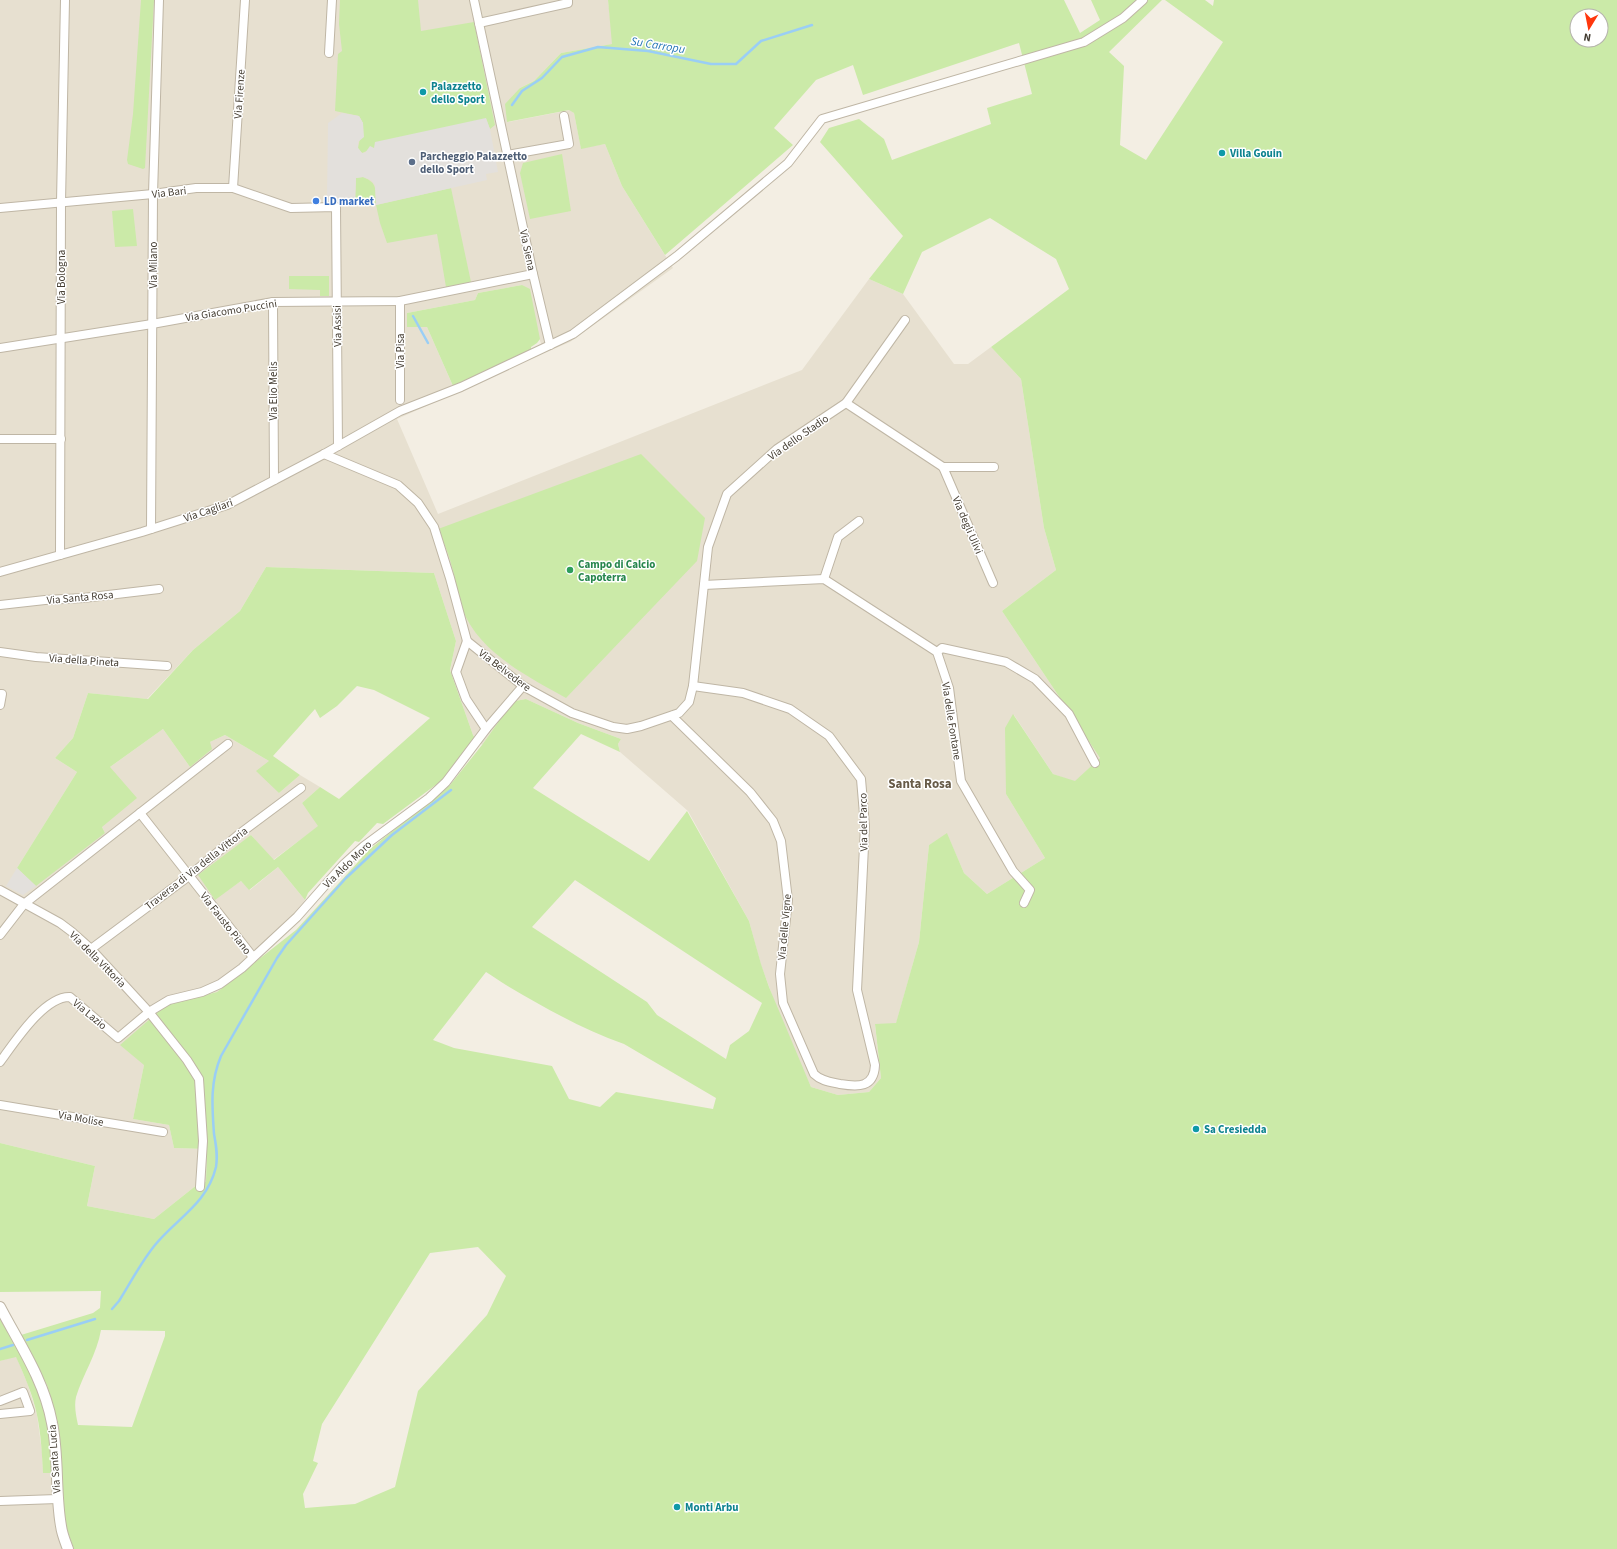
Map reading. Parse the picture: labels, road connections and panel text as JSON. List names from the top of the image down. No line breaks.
{"streets":{"street":["Via Firenze","Via Bari","Via Siena","Via Milano","Via Bologna","Via Giacomo Puccini","Via Assisi","Via Pisa","Via Elio Melis","Via dello Stadio","Via Cagliari","Via degli Ulivi","Via Santa Rosa","Via della Pineta","Via Belvedere","Via delle Fontane","Via del Parco","Via Aldo Moro","Traversa di Via della Vittoria","Via Fausto Piano","Via delle Vigne","Via della Vittoria","Via Lazio","Via Molise","Via Santa Lucia"]},"crossings":[["Via Firenze","Via Bari"],["Via Bari","Via Milano"],["Via Bari","Via Bologna"],["Via Bari","Via Assisi"],["Via Siena","Via Giacomo Puccini"],["Via Siena","Via Cagliari"],["Via Milano","Via Giacomo Puccini"],["Via Milano","Via Cagliari"],["Via Bologna","Via Giacomo Puccini"],["Via Bologna","Via Cagliari"],["Via Giacomo Puccini","Via Assisi"],["Via Giacomo Puccini","Via Pisa"],["Via Giacomo Puccini","Via Elio Melis"],["Via Assisi","Via Cagliari"],["Via Elio Melis","Via Cagliari"],["Via dello Stadio","Via Belvedere"],["Via Belvedere","Via del Parco"],["Via Belvedere","Via Aldo Moro"],["Via Belvedere","Via delle Vigne"],["Via del Parco","Via delle Vigne"],["Via Aldo Moro","Via Fausto Piano"],["Via Aldo Moro","Via della Vittoria"],["Via Aldo Moro","Via Lazio"],["Traversa di Via della Vittoria","Via Fausto Piano"],["Traversa di Via della Vittoria","Via della Vittoria"],["Via della Vittoria","Via Lazio"]],"districts":["Santa Rosa"],"water":["Su Carropu"],"places":["Palazzetto dello Sport","Villa Gouin","Parcheggio Palazzetto dello Sport","LD market","Campo di Calcio Capoterra","Sa Cresiedda","Monti Arbu"],"north":"bottom"}
